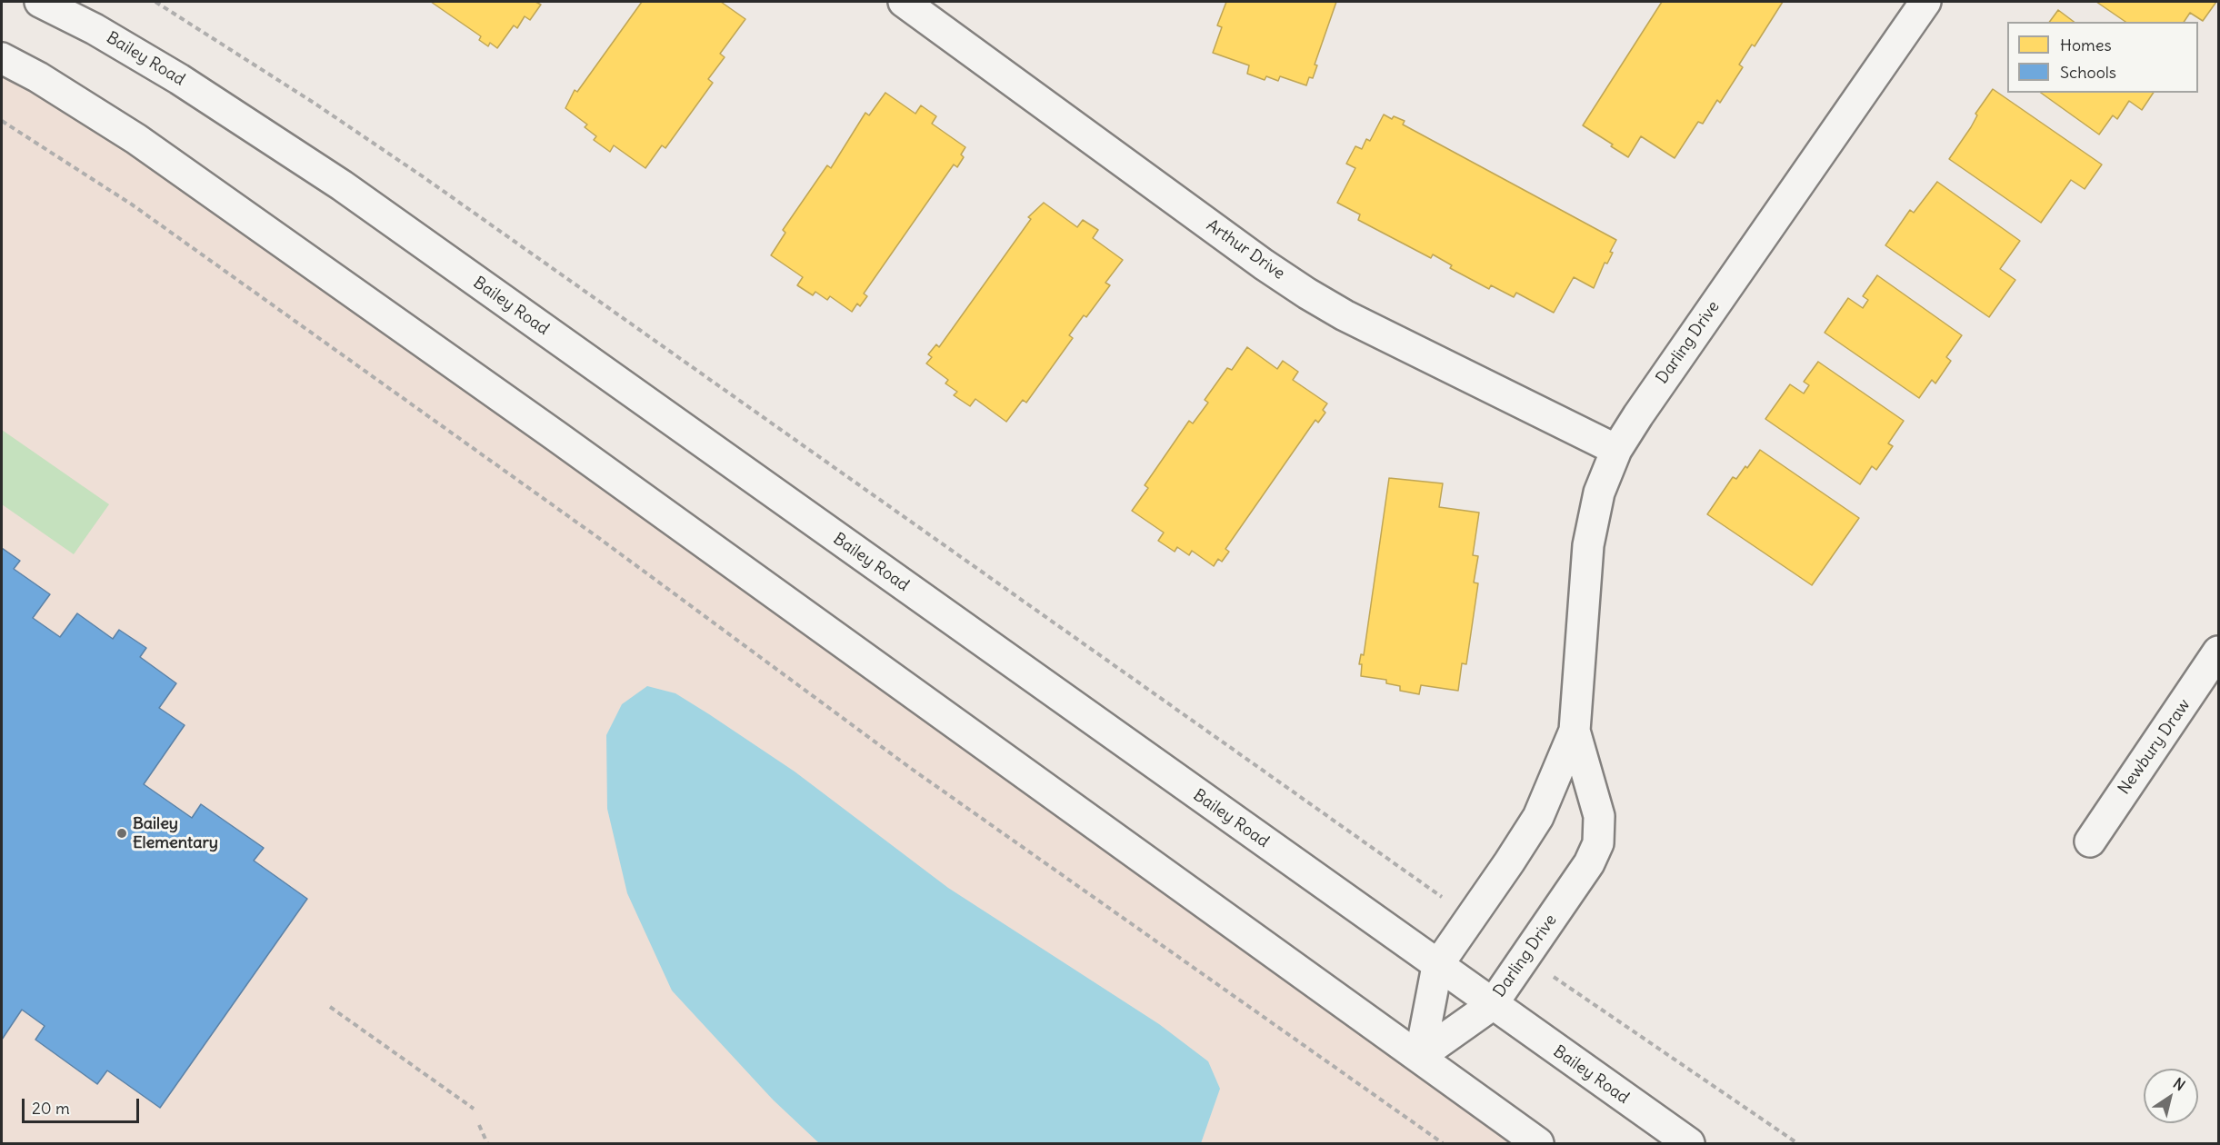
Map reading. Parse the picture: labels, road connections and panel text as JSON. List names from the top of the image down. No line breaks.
{"streets":{"main road":["Bailey Road","Arthur Drive","Darling Drive","Newbury Draw"]},"crossings":[["Bailey Road","Darling Drive"],["Arthur Drive","Darling Drive"]],"places":["Bailey Elementary"],"legend":["Homes","Schools"],"scale_bar":"20 m","north":"top right"}
